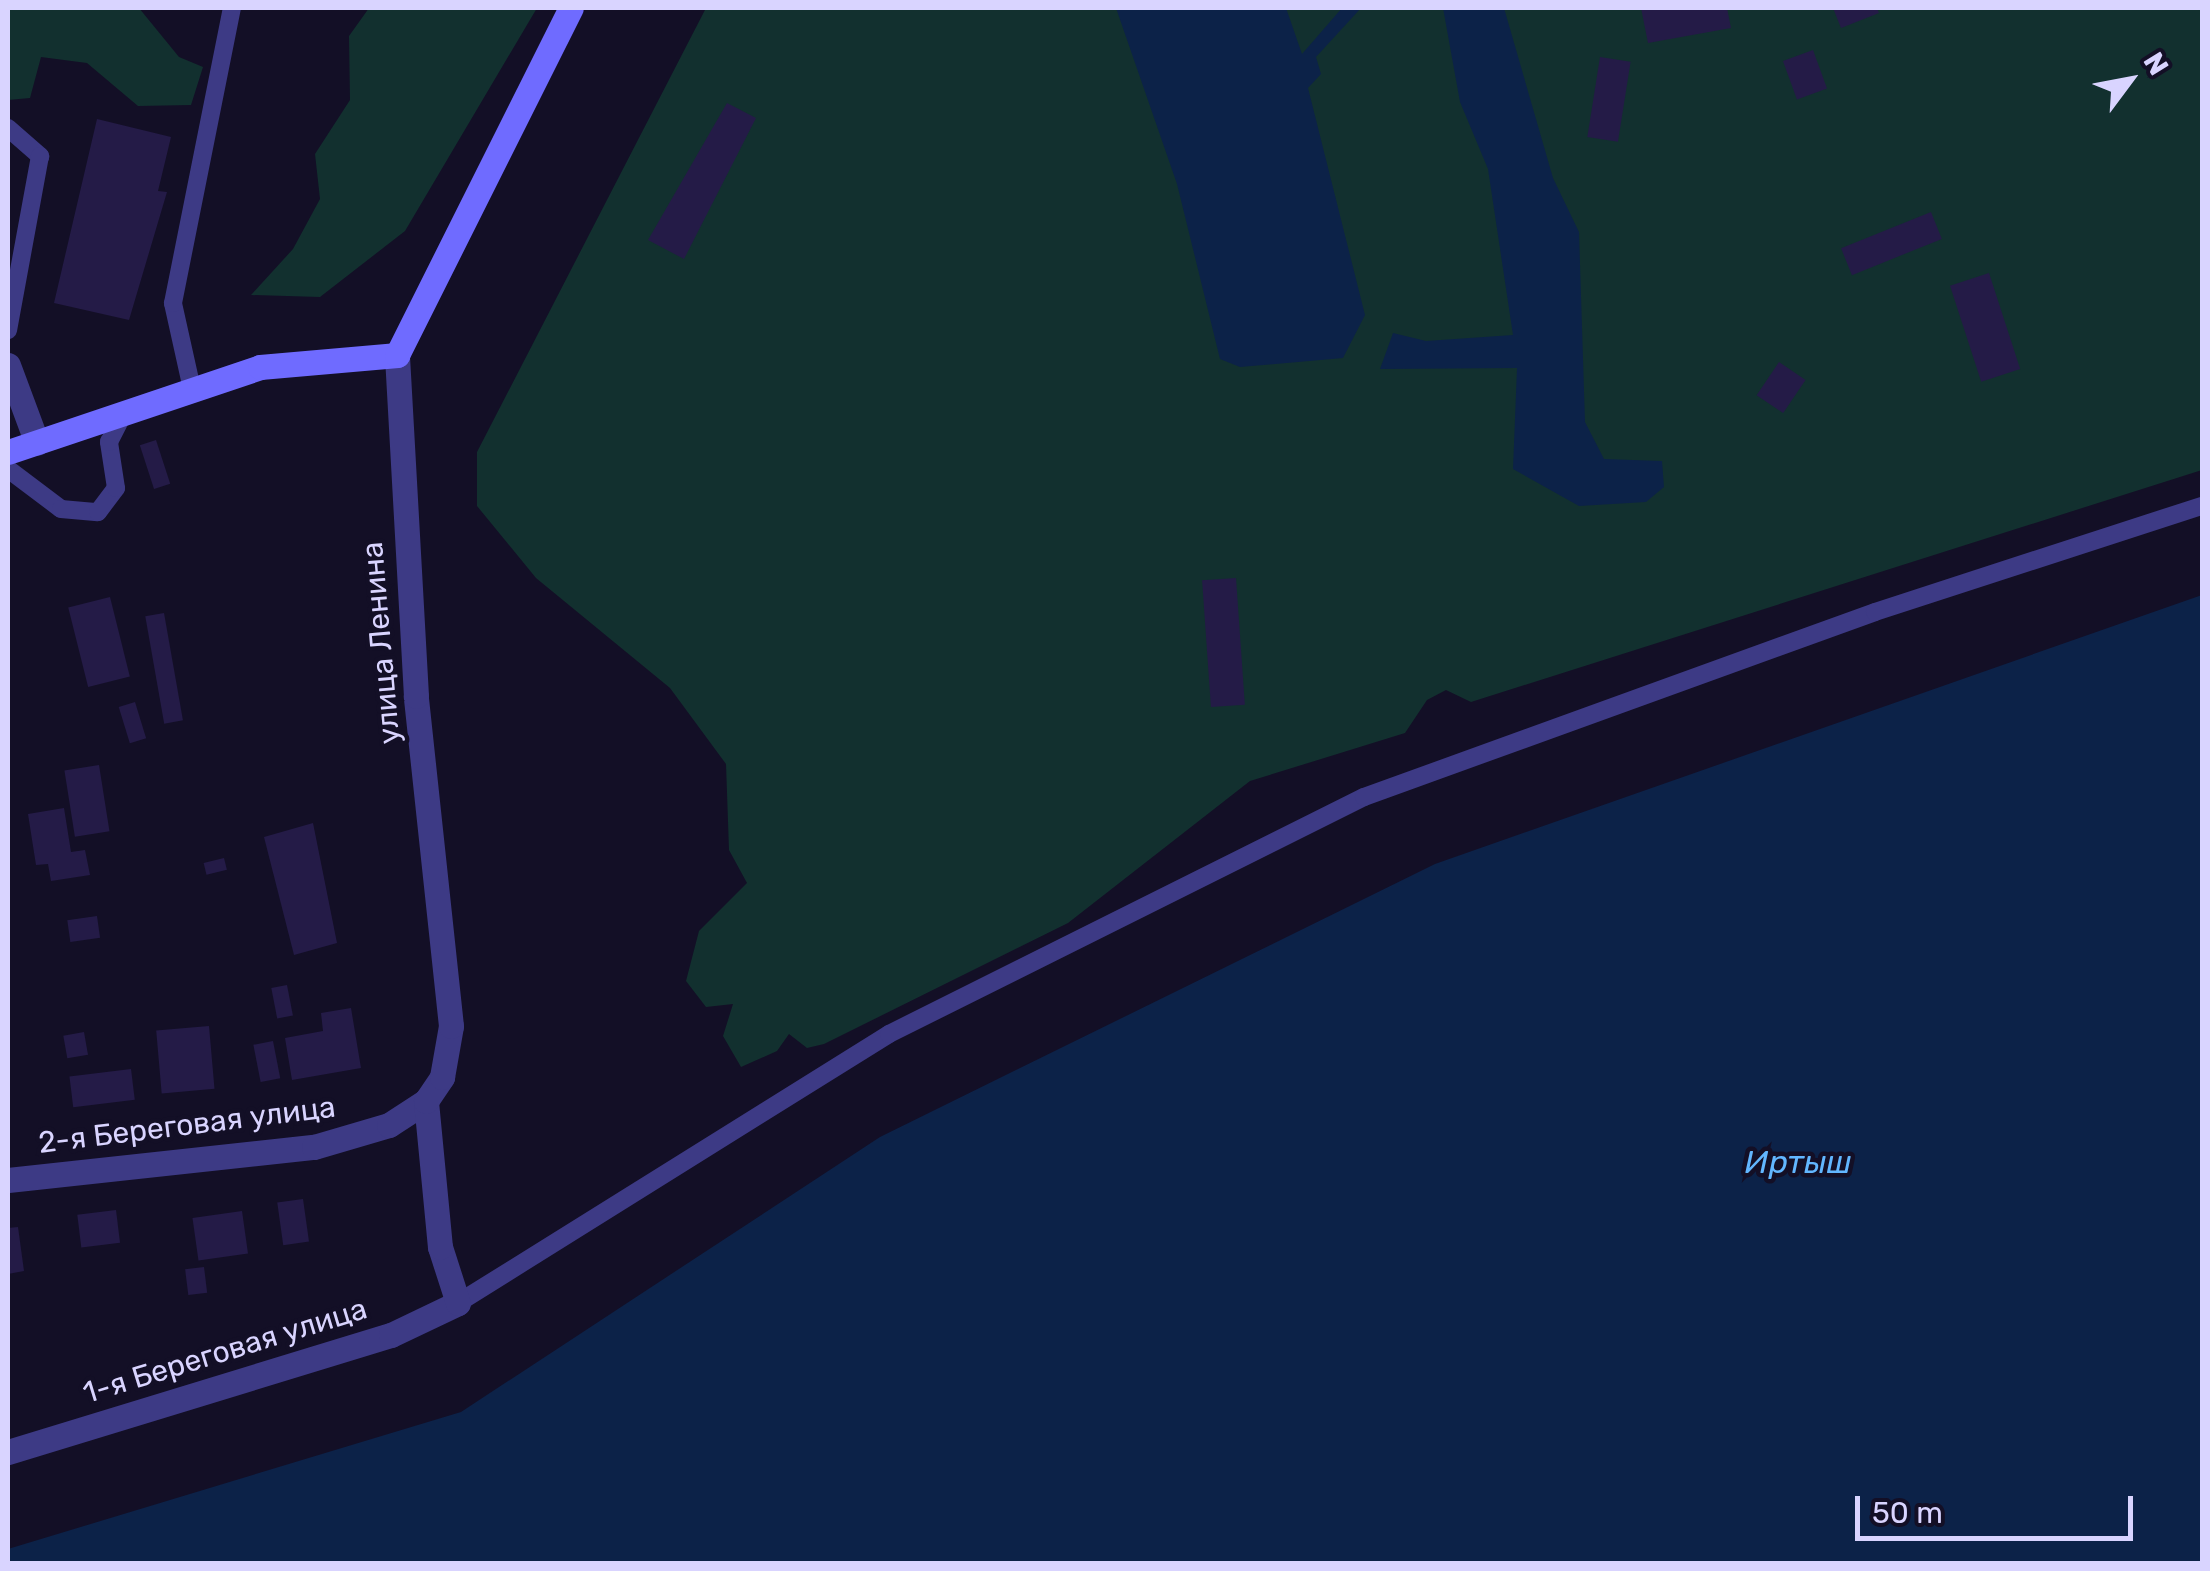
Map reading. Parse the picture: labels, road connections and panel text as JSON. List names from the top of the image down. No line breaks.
{"streets":{"street":["улица Ленина","2-я Береговая улица","1-я Береговая улица"]},"crossings":[["улица Ленина","2-я Береговая улица"],["улица Ленина","1-я Береговая улица"]],"water":["Иртыш"],"scale_bar":"50 m","north":"top right"}
